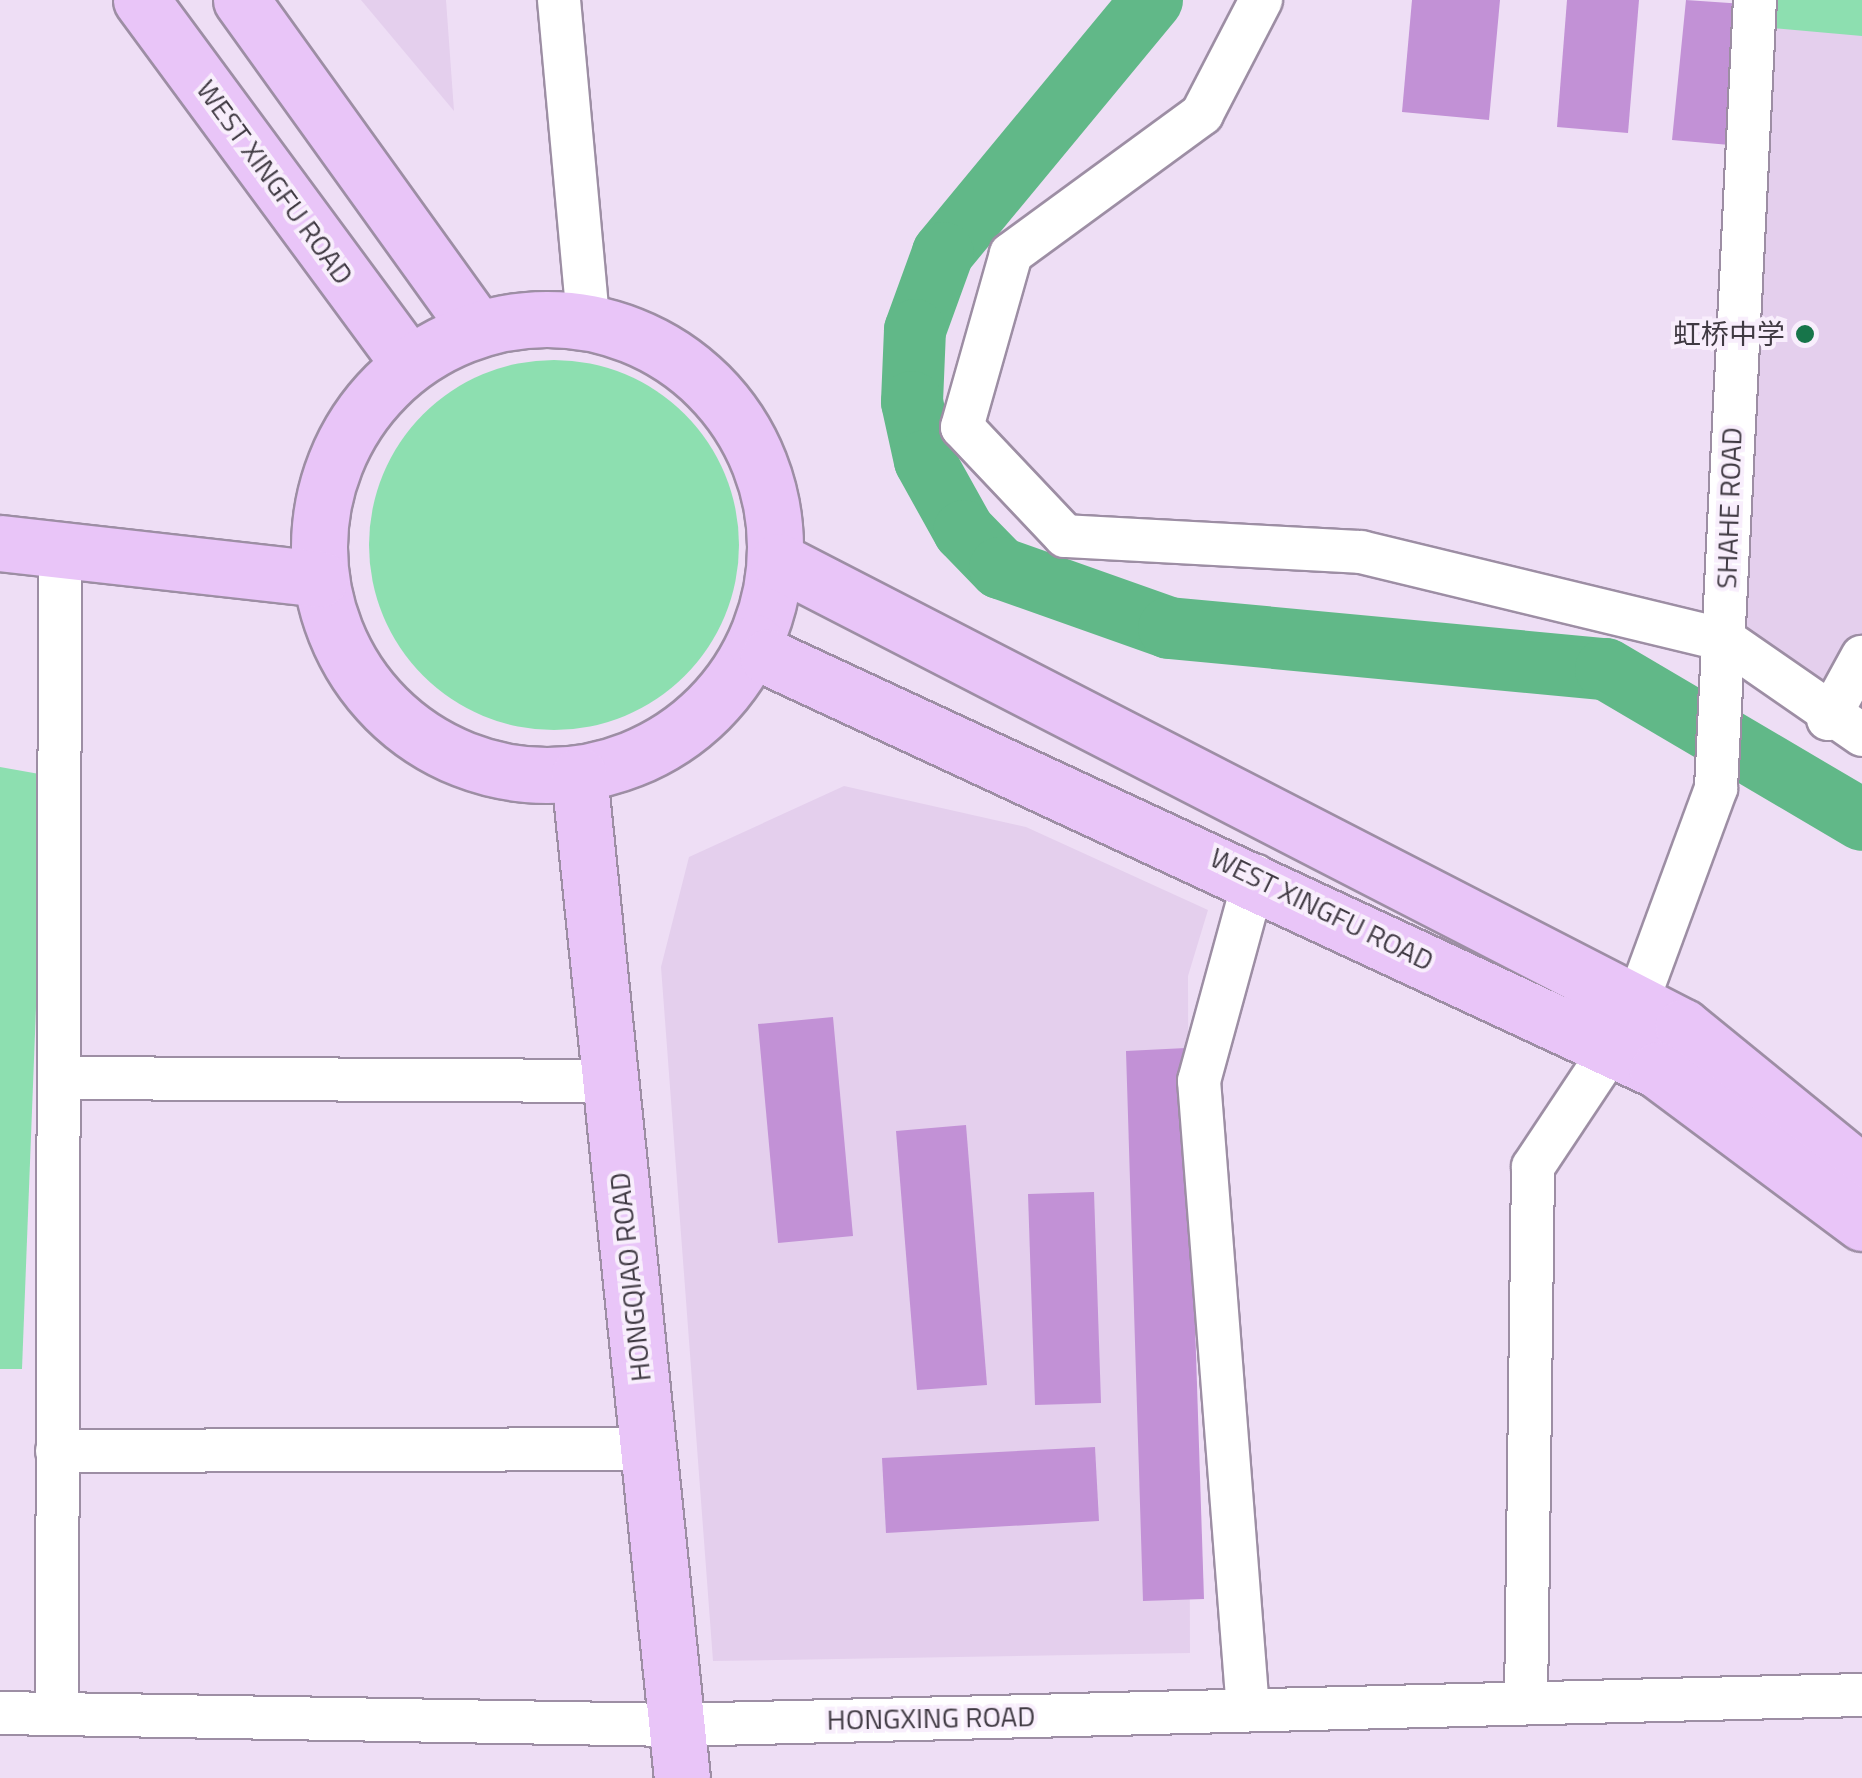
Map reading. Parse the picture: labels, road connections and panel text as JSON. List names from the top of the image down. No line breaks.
{"streets":{"main road":["WEST XINGFU ROAD","HONGQIAO ROAD"],"street":["SHAHE ROAD","HONGXING ROAD"]},"crossings":[["WEST XINGFU ROAD","SHAHE ROAD"],["SHAHE ROAD","HONGXING ROAD"],["HONGQIAO ROAD","HONGXING ROAD"]],"places":["虹桥中学"]}
